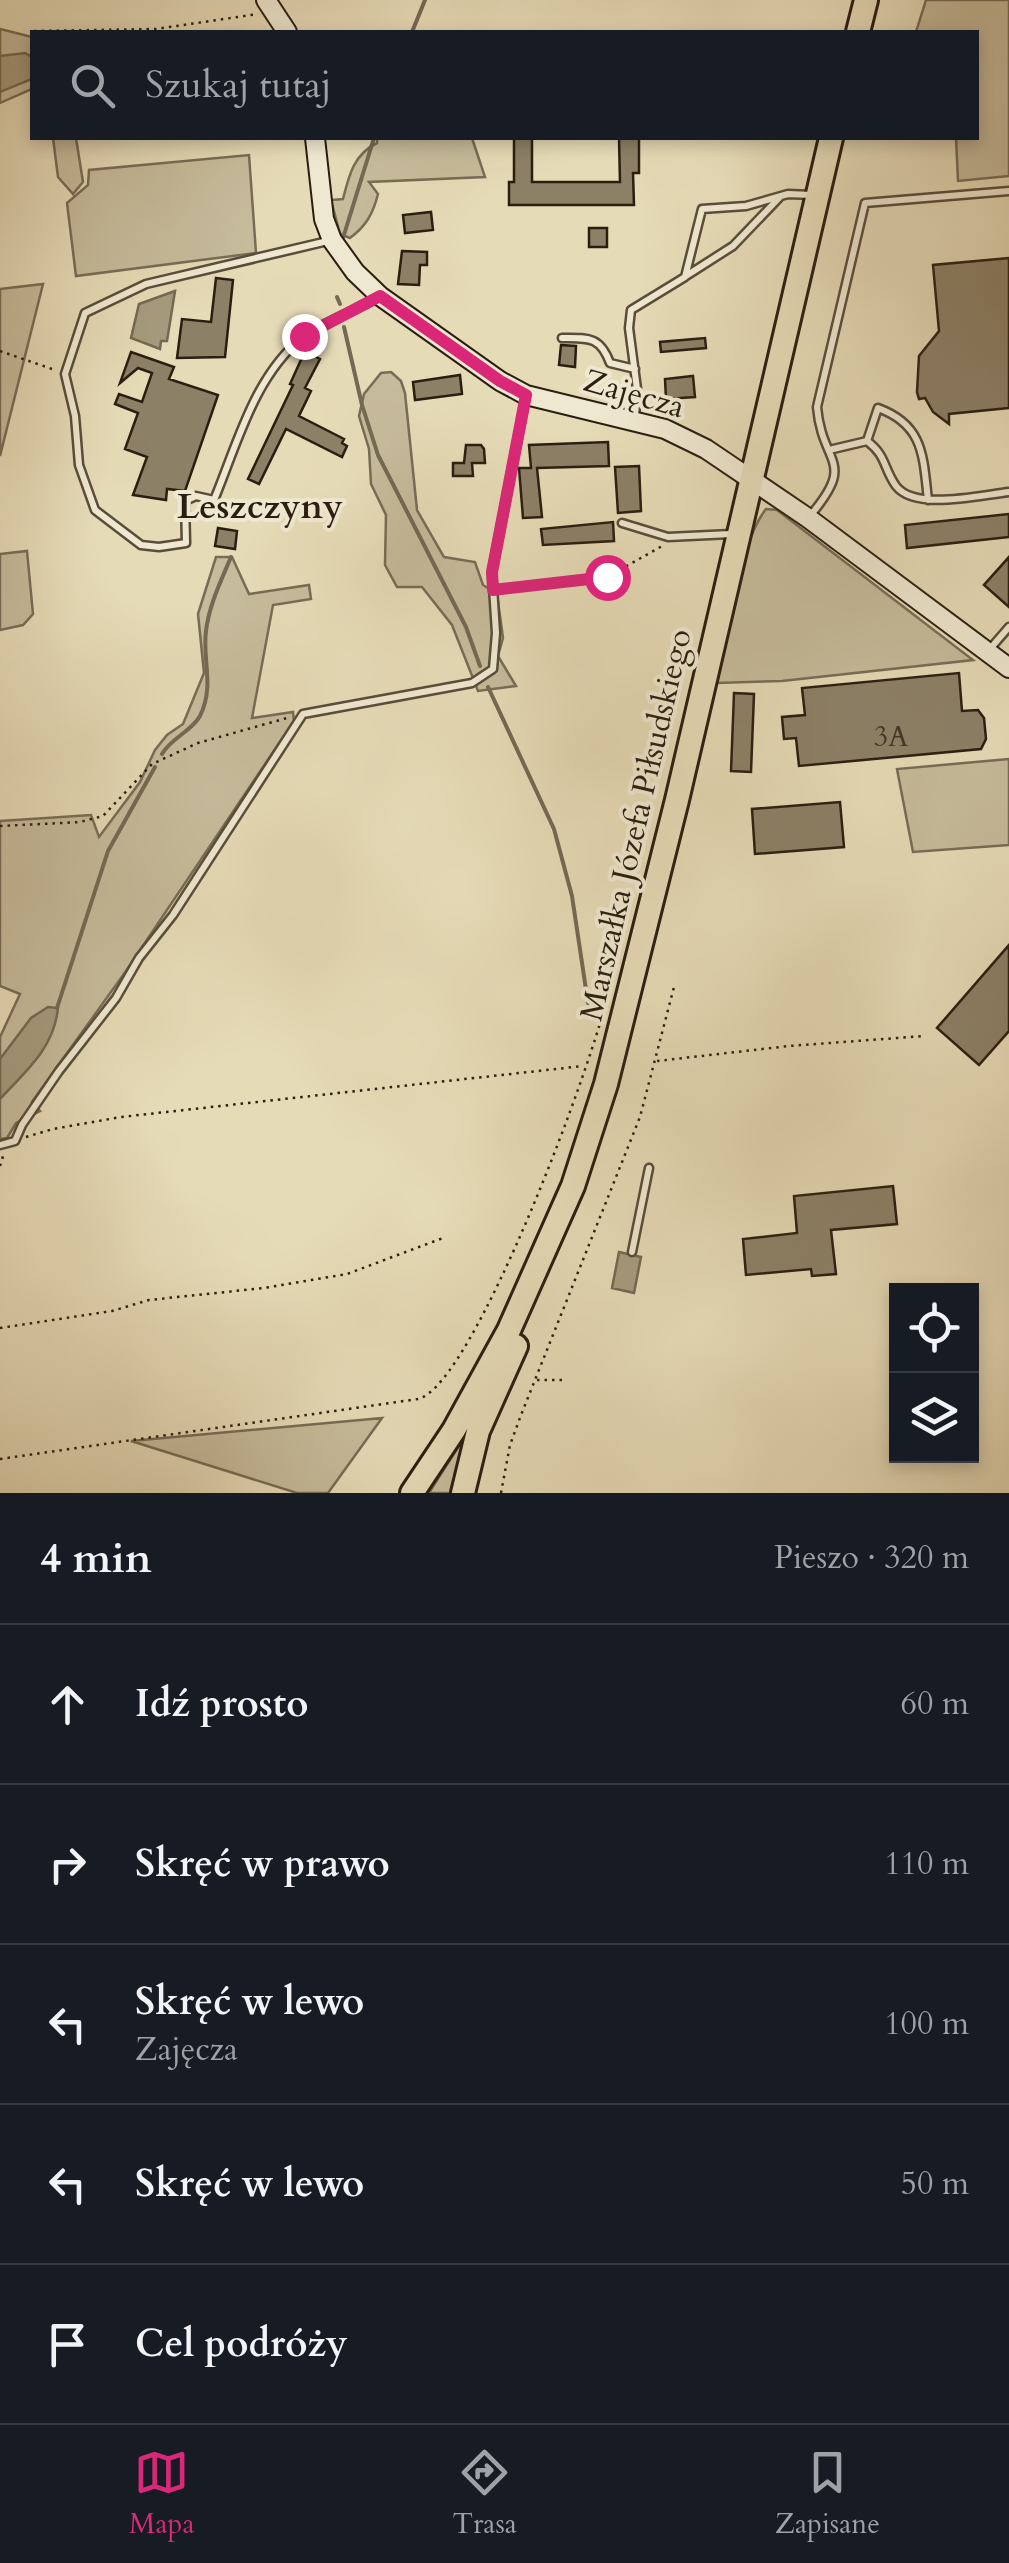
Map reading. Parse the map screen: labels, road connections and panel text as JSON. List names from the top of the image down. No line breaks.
{"streets":{"highway":["Marszałka Józefa Piłsudskiego"],"street":["Zajęcza"]},"crossings":[["Zajęcza","Marszałka Józefa Piłsudskiego"]],"districts":["Leszczyny"],"house_numbers":["3A"],"page":{"search":"Szukaj tutaj","heading":["4 min","Pieszo · 320 m"],"list":[["Idź prosto","60 m"],["Skręć w prawo","110 m"],["Skręć w lewo","Zajęcza","100 m"],["Skręć w lewo","50 m"],"Cel podróży"],"nav":["Mapa","Trasa","Zapisane"]}}
